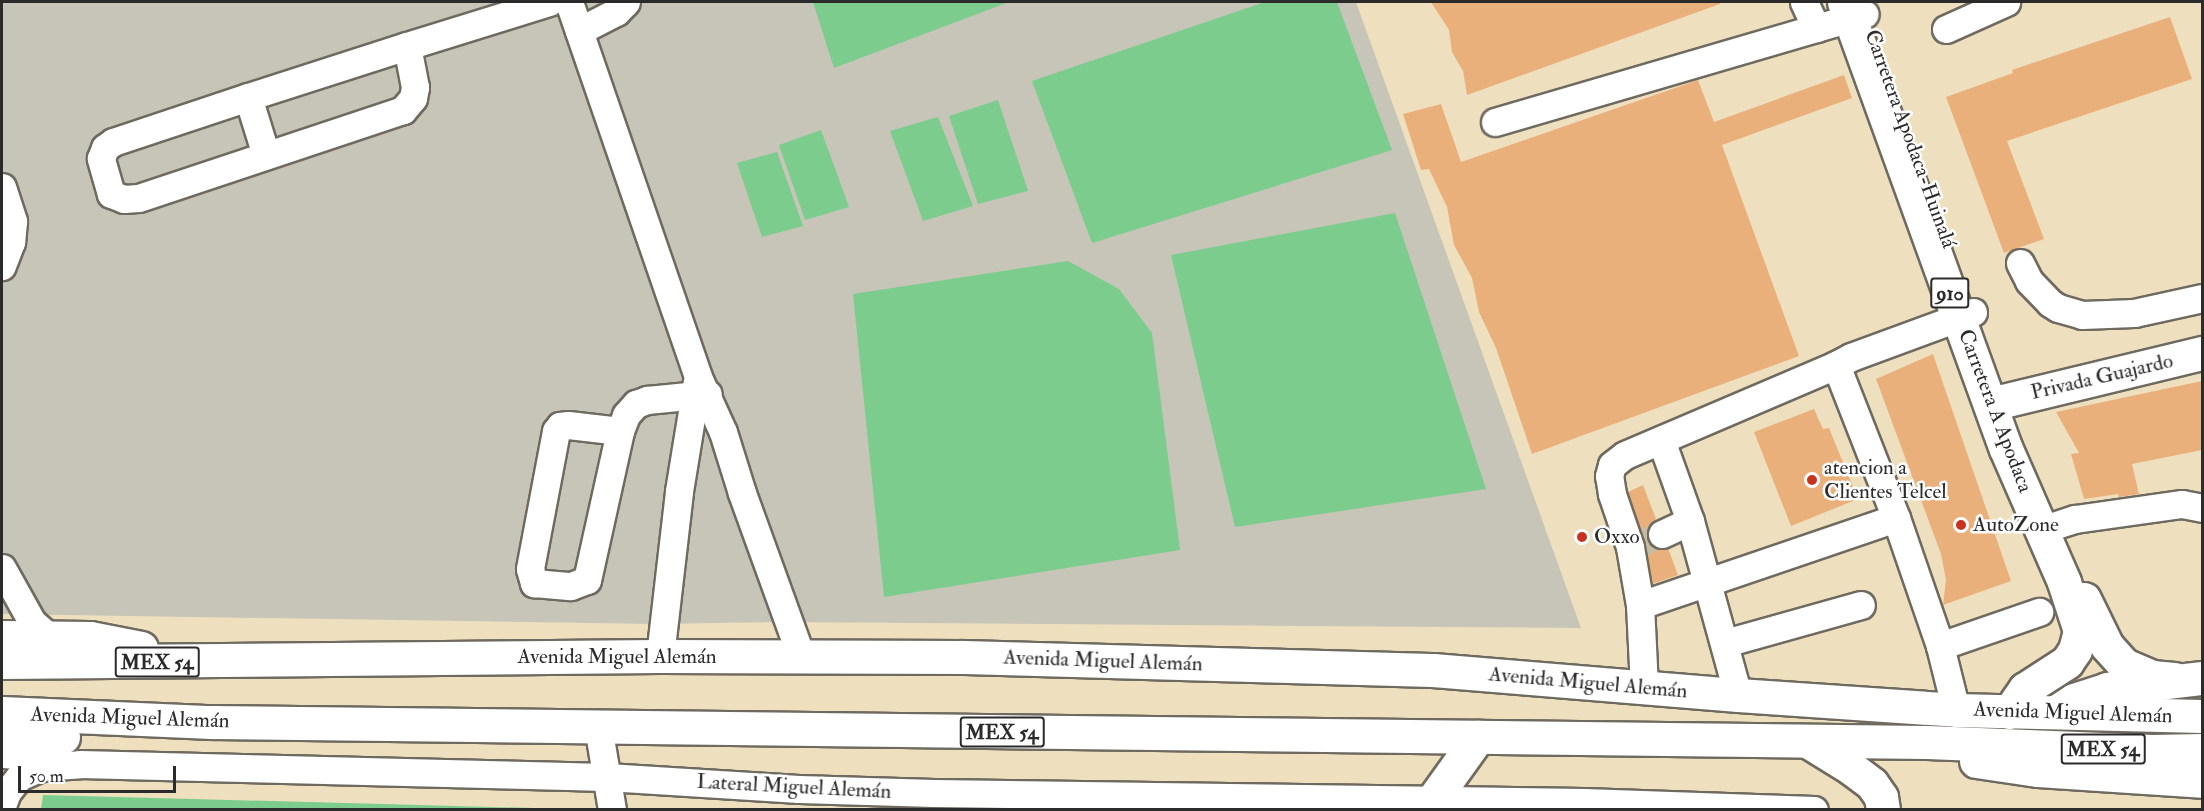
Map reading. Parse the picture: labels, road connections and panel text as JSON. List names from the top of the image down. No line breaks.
{"streets":{"main road":["Carretera Apodaca-Huinalá","910","Privada Guajardo","Carretera A Apodaca","Avenida Miguel Alemán","MEX 54"],"street":["Lateral Miguel Alemán"]},"crossings":[["Carretera Apodaca-Huinalá","910"],["Carretera Apodaca-Huinalá","Privada Guajardo"],["Carretera Apodaca-Huinalá","Carretera A Apodaca"],["910","Carretera A Apodaca"],["910","Avenida Miguel Alemán"]],"places":["atencion a Clientes Telcel","AutoZone","Oxxo"],"scale_bar":"50 m"}
